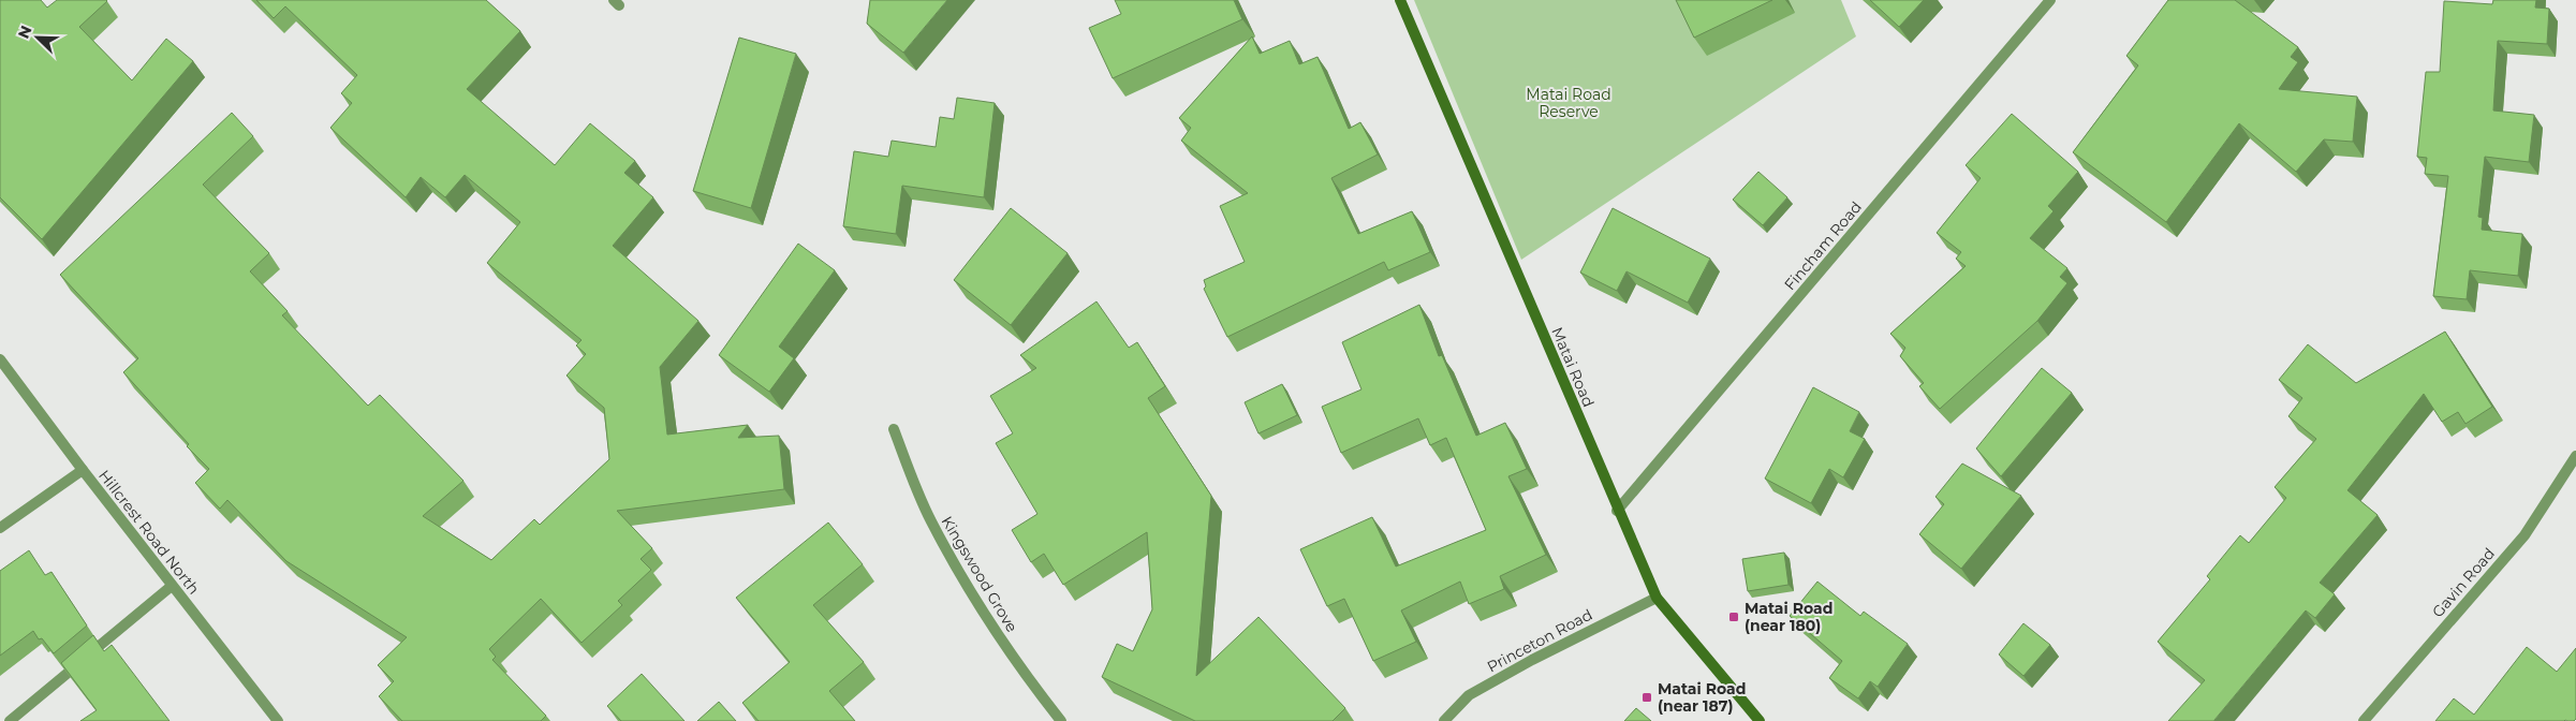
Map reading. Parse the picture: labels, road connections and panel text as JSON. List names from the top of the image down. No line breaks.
{"streets":{"street":["Fincham Road","Matai Road","Hillcrest Road North","Kingswood Grove","Gavin Road","Princeton Road"]},"crossings":[["Fincham Road","Matai Road"],["Matai Road","Princeton Road"]],"parks":["Matai Road Reserve"],"places":{"transit":["Matai Road (near 180)","Matai Road (near 187)"]},"north":"top left"}
